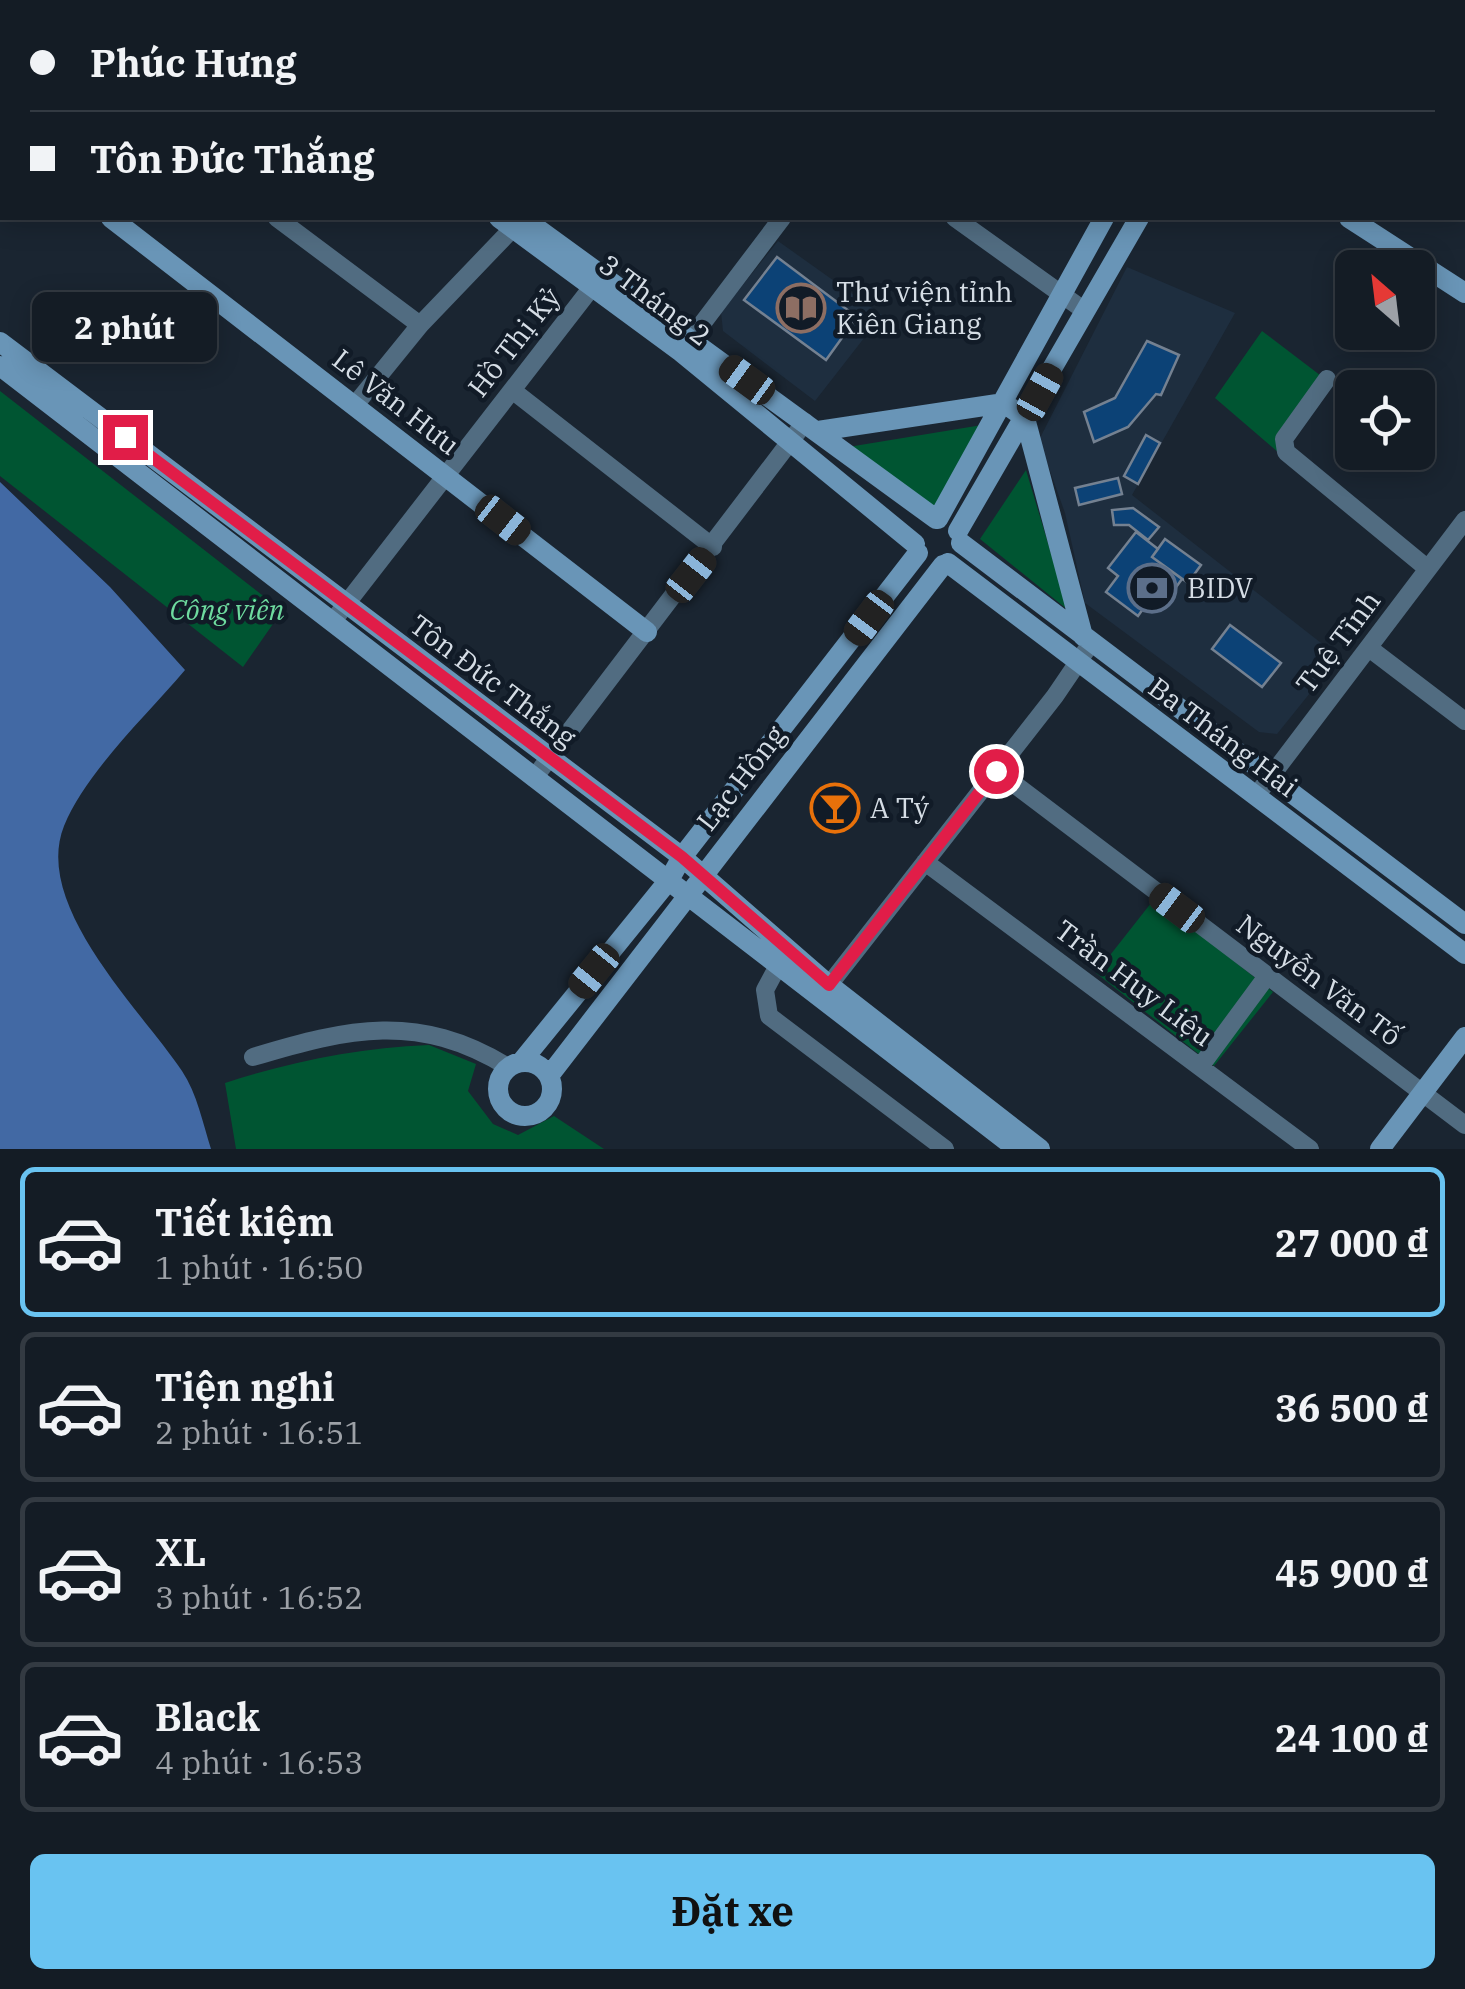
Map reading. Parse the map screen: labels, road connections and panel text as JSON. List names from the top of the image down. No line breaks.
{"streets":{"street":["3 Tháng 2","Hồ Thị Kỷ","Lê Văn Hưu","Tuệ Tĩnh","Tôn Đức Thắng","Ba Tháng Hai","Lạc Hồng","Nguyễn Văn Tố","Trần Huy Liệu"]},"crossings":[["3 Tháng 2","Hồ Thị Kỷ"],["3 Tháng 2","Ba Tháng Hai"],["3 Tháng 2","Lạc Hồng"],["Hồ Thị Kỷ","Lê Văn Hưu"],["Hồ Thị Kỷ","Tôn Đức Thắng"],["Tuệ Tĩnh","Ba Tháng Hai"],["Tôn Đức Thắng","Lạc Hồng"],["Ba Tháng Hai","Lạc Hồng"]],"parks":["Công viên"],"places":{"library":["Thư viện tỉnh Kiên Giang"],"bank":["BIDV"],"bar":["A Tý"]},"north":"top left","page":{"banner":["Phúc Hưng","Tôn Đức Thắng"],"bubble":"2 phút","list":[{"name":"Tiết kiệm","note":"1 phút · 16:50","value":"27 000 ₫"},{"name":"Tiện nghi","note":"2 phút · 16:51","value":"36 500 ₫"},{"name":"XL","note":"3 phút · 16:52","value":"45 900 ₫"},{"name":"Black","note":"4 phút · 16:53","value":"24 100 ₫"}],"buttons":"Đặt xe"}}
